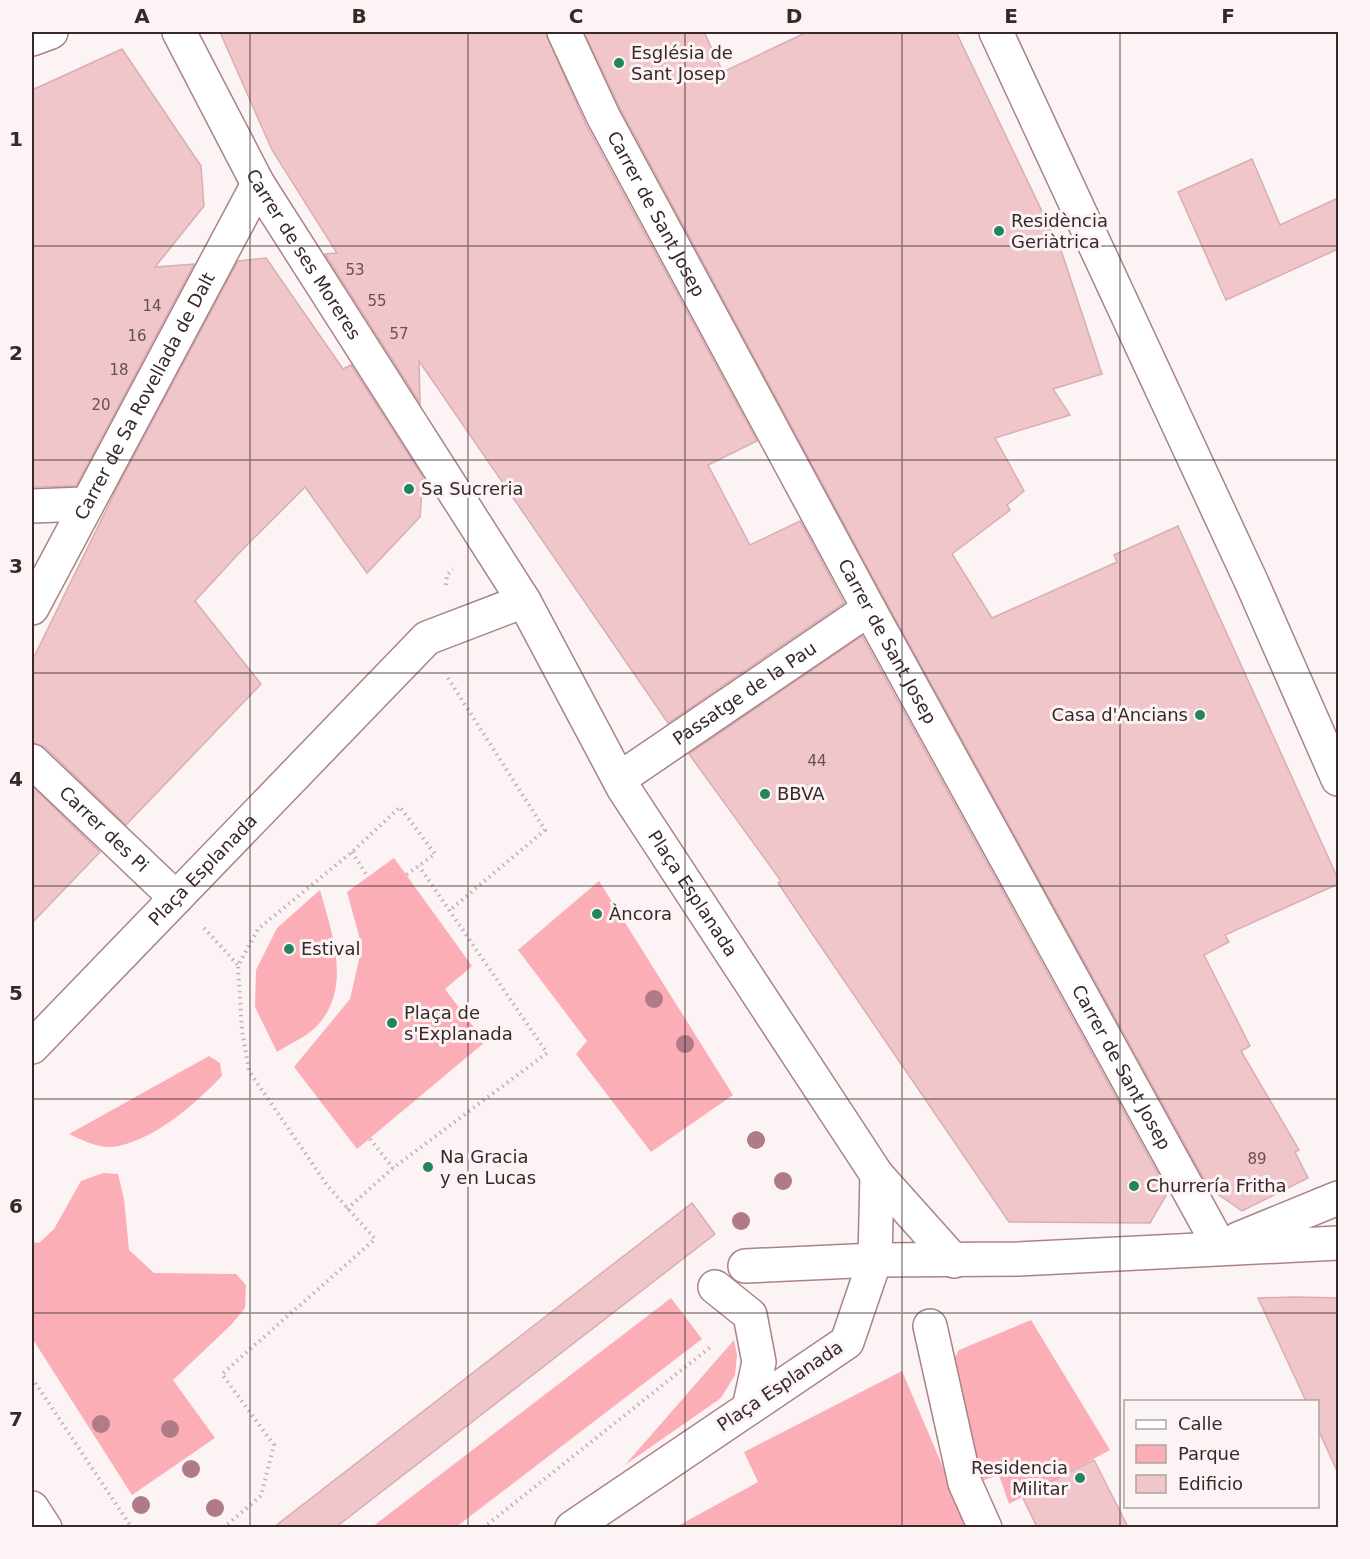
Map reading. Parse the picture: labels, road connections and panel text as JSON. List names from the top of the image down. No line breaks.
{"streets":{"street":["Carrer de Sant Josep","Carrer de ses Moreres","Carrer de Sa Rovellada de Dalt","Passatge de la Pau","Carrer des Pi","Plaça Esplanada"]},"crossings":[["Carrer de Sant Josep","Passatge de la Pau"],["Carrer de ses Moreres","Carrer de Sa Rovellada de Dalt"],["Carrer de ses Moreres","Plaça Esplanada"],["Passatge de la Pau","Plaça Esplanada"],["Carrer des Pi","Plaça Esplanada"]],"places":["Església de Sant Josep","Residència Geriàtrica","Sa Sucreria","Casa d'Ancians","BBVA","Àncora","Estival","Plaça de s'Explanada","Na Gracia y en Lucas","Churrería Fritha","Residencia Militar"],"house_numbers":["53","55","14","57","16","18","20","44","89"],"legend":["Calle","Parque","Edificio"],"grid":{"columns":["A","B","C","D","E","F"],"rows":["1","2","3","4","5","6","7"]}}
